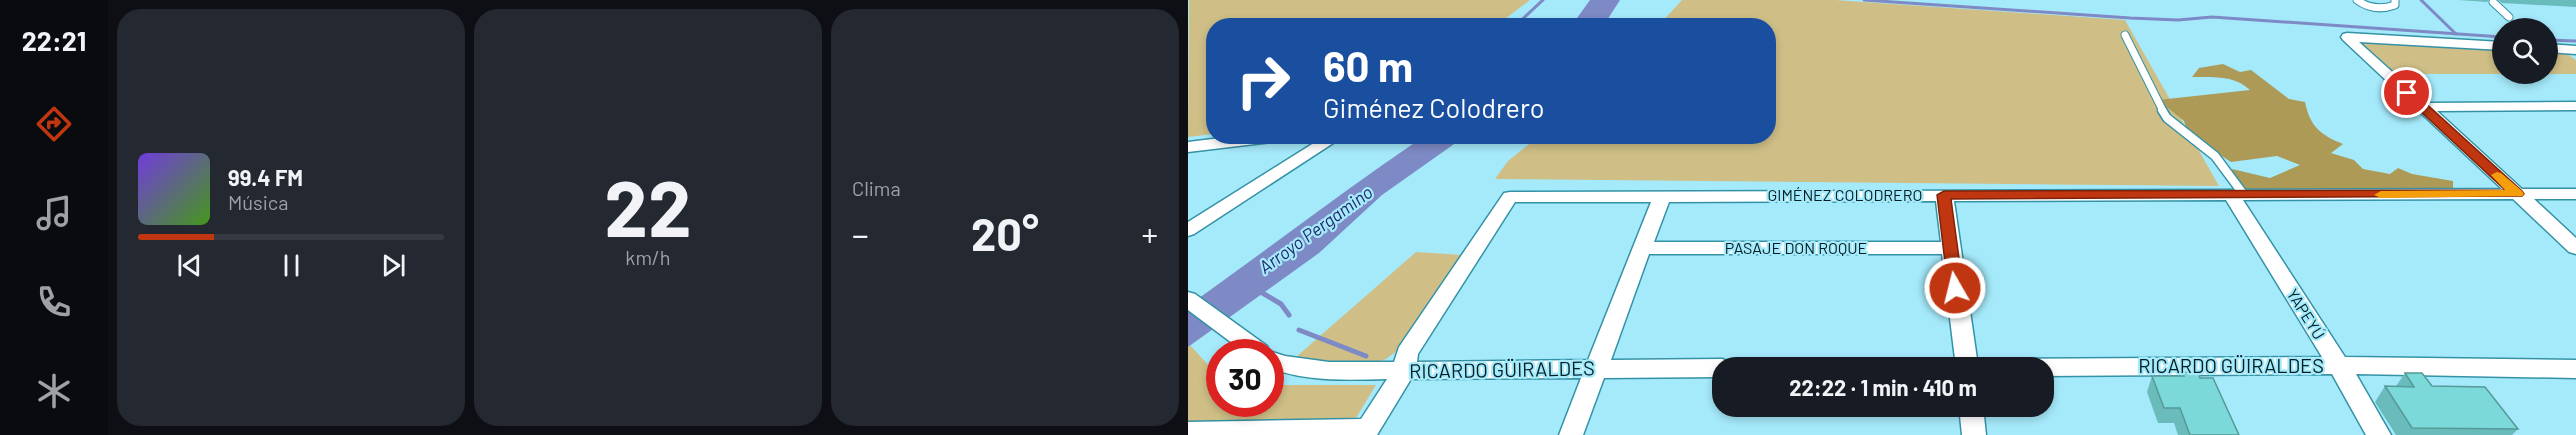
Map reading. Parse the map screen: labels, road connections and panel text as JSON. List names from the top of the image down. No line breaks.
{"streets":{"street":["GIMÉNEZ COLODRERO","PASAJE DON ROQUE","YAPEYÚ","RICARDO GÜIRALDES"]},"crossings":[["GIMÉNEZ COLODRERO","YAPEYÚ"],["GIMÉNEZ COLODRERO","RICARDO GÜIRALDES"],["YAPEYÚ","RICARDO GÜIRALDES"]],"water":["Arroyo Pergamino"],"page":{"tabs":"22:21","tile":[["22","km/h"],"Clima"],"turn":["60 m","Giménez Colodrero"],"song":["99.4 FM","Música"],"heat":["−","20°","+"],"limit":"30","trip":"22:22 · 1 min · 410 m"}}
